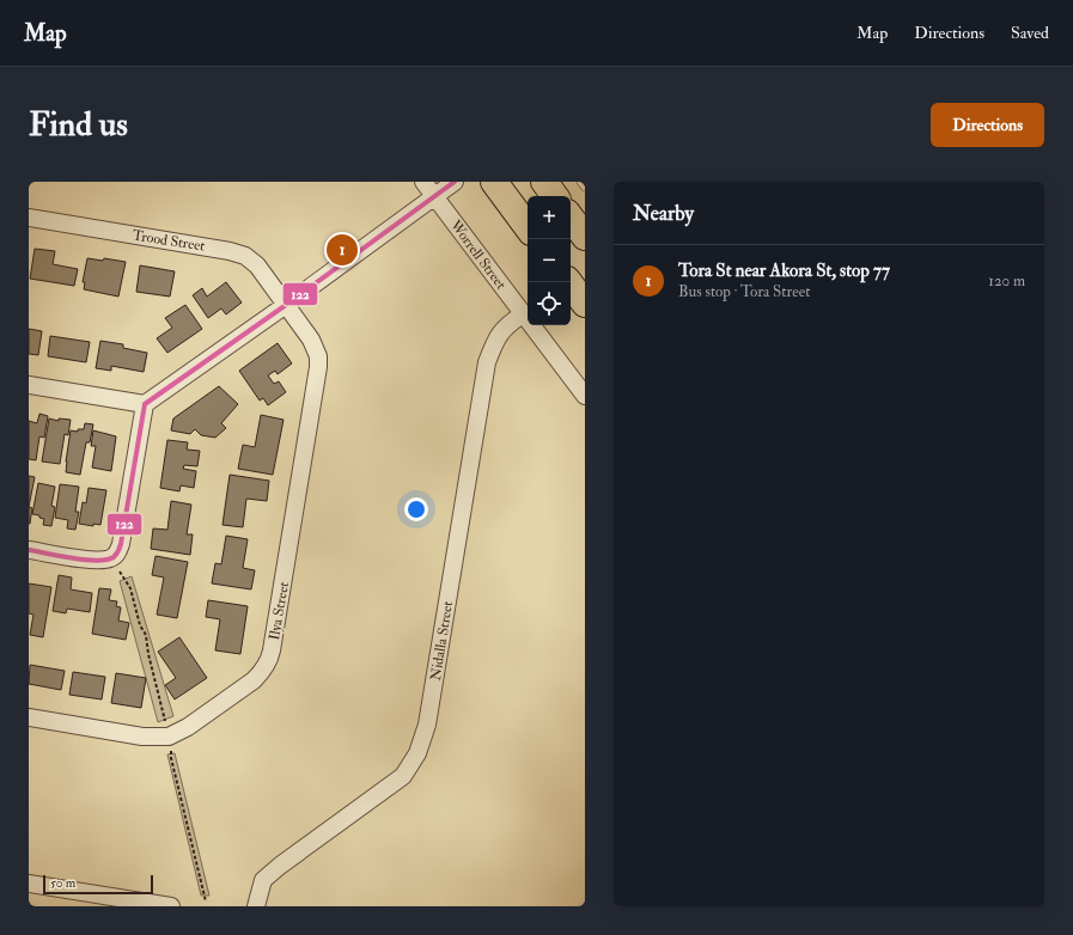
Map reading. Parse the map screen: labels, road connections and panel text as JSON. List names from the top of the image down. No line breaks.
{"streets":{"street":["Trood Street","Worrell Street","Ilya Street","Nidalla Street"]},"crossings":[["Trood Street","Ilya Street"],["Worrell Street","Nidalla Street"]],"lines":["transit line 122"],"scale_bar":"50 m","page":{"header":"Map","nav":["Map","Directions","Saved"],"buttons":"Directions","title":"Find us","heading":"Nearby","map_buttons":["+","−"],"pins":"1","list":[{"mark":"1","name":"Tora St near Akora St, stop 77","note":"Bus stop · Tora Street","value":"120 m"}],"scale":"50 m"}}
